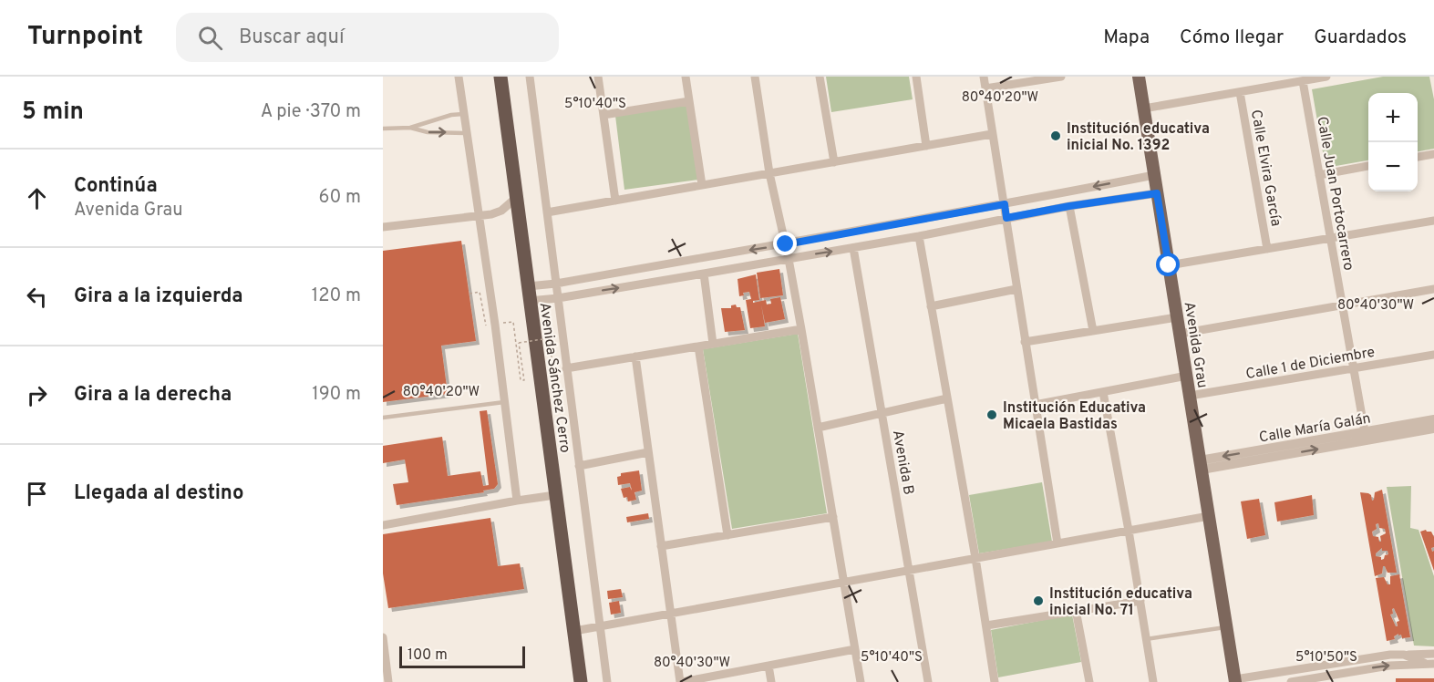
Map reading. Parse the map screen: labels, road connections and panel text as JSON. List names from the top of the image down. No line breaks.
{"streets":{"highway":["Avenida Sánchez Cerro"],"main road":["Avenida Grau"],"street":["Calle Elvira García","Calle Juan Portocarrero","Calle 1 de Diciembre","Calle María Galán","Avenida B"]},"crossings":[["Calle Juan Portocarrero","Calle 1 de Diciembre"],["Calle Juan Portocarrero","Calle María Galán"],["Avenida Grau","Calle 1 de Diciembre"],["Avenida Grau","Calle María Galán"]],"places":["Institución educativa inicial No. 1392","Institución Educativa Micaela Bastidas","Institución educativa inicial No. 71"],"scale_bar":"100 m","page":{"header":"Turnpoint","search":"Buscar aquí","nav":["Mapa","Cómo llegar","Guardados"],"heading":["5 min","A pie · 370 m"],"map_buttons":["+","−"],"list":[["Continúa","Avenida Grau","60 m"],["Gira a la izquierda","120 m"],["Gira a la derecha","190 m"],"Llegada al destino"],"scale":"100 m"},"coordinates":["80°40'20\"W","5°10'40\"S","80°40'30\"W","5°10'50\"S"]}
